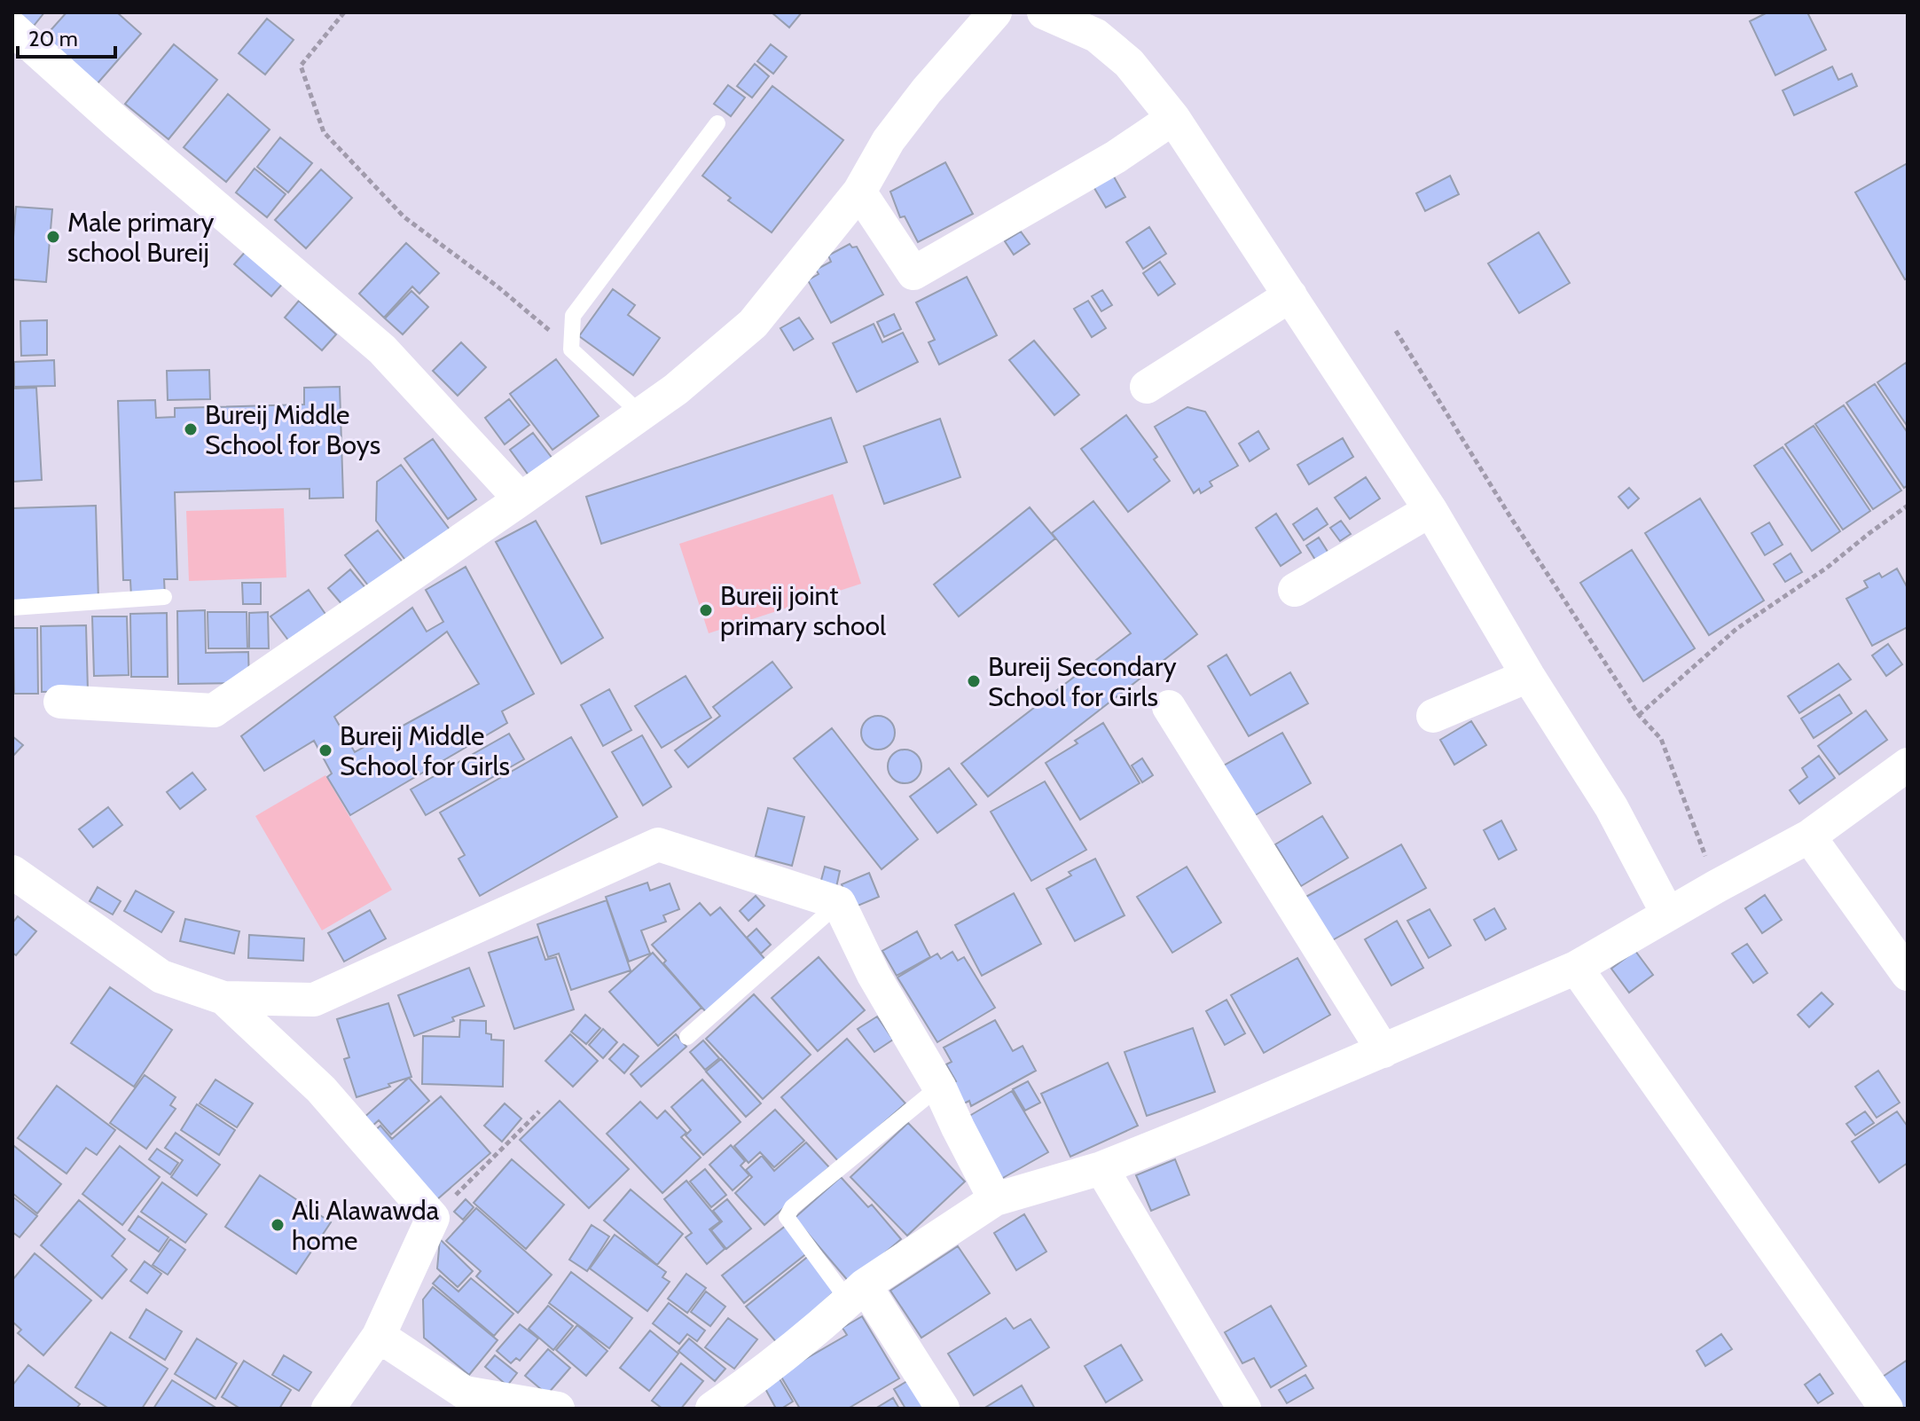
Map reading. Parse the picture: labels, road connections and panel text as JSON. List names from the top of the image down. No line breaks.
{"places":["Male primary school Bureij","Bureij Middle School for Boys","Bureij joint primary school","Bureij Secondary School for Girls","Bureij Middle School for Girls","Ali Alawawda home"],"scale_bar":"20 m"}
